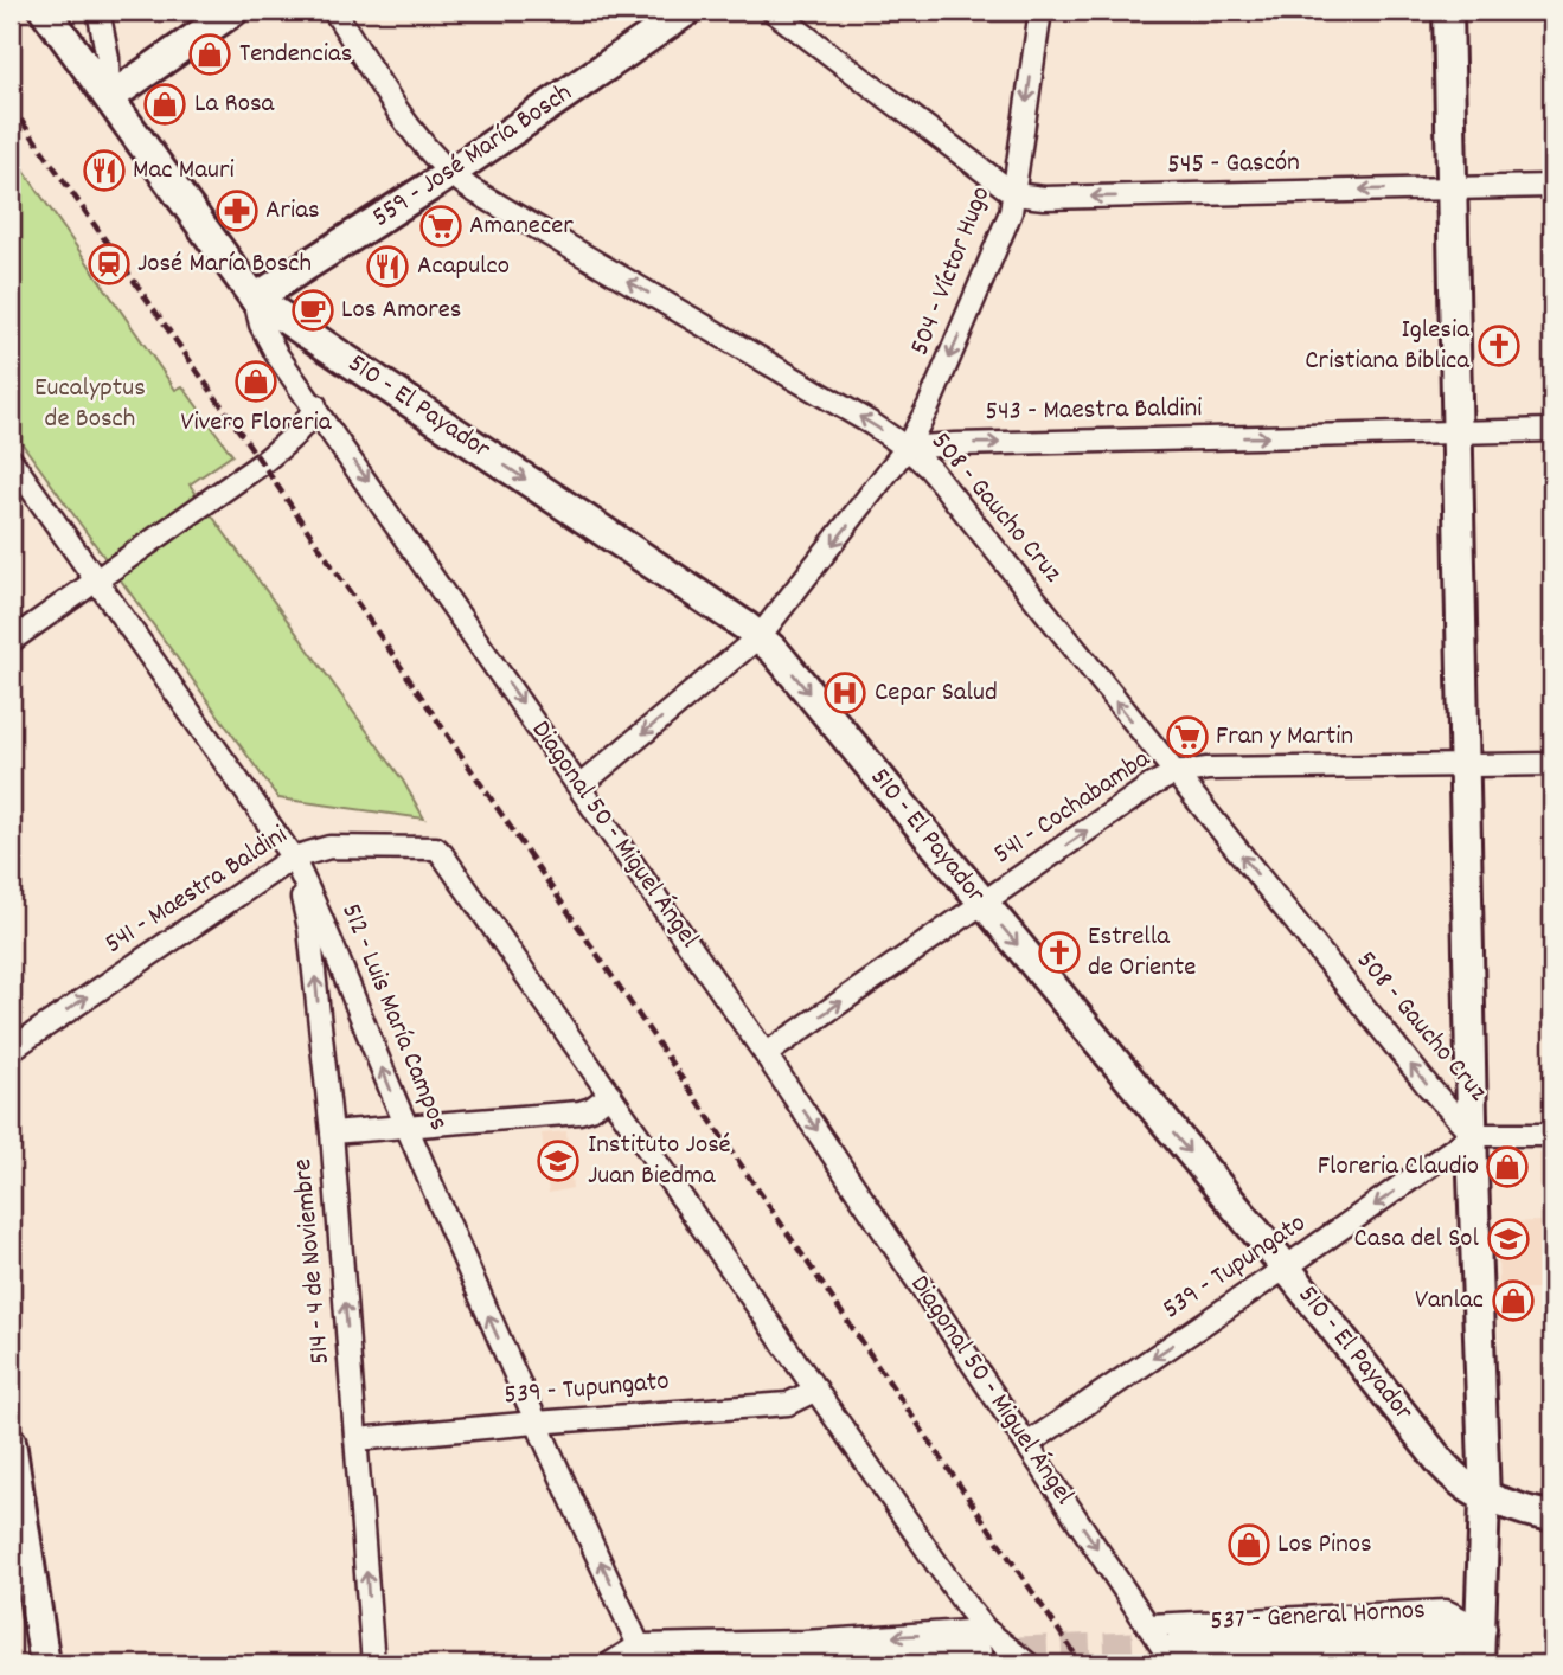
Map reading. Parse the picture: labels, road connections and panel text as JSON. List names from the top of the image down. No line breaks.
{"streets":{"street":["559 - José María Bosch","545 - Gascón","504 - Víctor Hugo","510 - El Payador","543 - Maestra Baldini","508 - Gaucho Cruz","541 - Cochabamba","Diagonal 50 - Miguel Ángel","541 - Maestra Baldini","512 - Luis María Campos","514 - 4 de Noviembre","539 - Tupungato","537 - General Hornos"]},"crossings":[["559 - José María Bosch","510 - El Payador"],["559 - José María Bosch","508 - Gaucho Cruz"],["559 - José María Bosch","Diagonal 50 - Miguel Ángel"],["545 - Gascón","504 - Víctor Hugo"],["504 - Víctor Hugo","543 - Maestra Baldini"],["504 - Víctor Hugo","508 - Gaucho Cruz"],["510 - El Payador","541 - Cochabamba"],["510 - El Payador","Diagonal 50 - Miguel Ángel"],["510 - El Payador","539 - Tupungato"],["543 - Maestra Baldini","508 - Gaucho Cruz"],["508 - Gaucho Cruz","541 - Cochabamba"],["508 - Gaucho Cruz","539 - Tupungato"],["541 - Cochabamba","Diagonal 50 - Miguel Ángel"],["Diagonal 50 - Miguel Ángel","539 - Tupungato"],["Diagonal 50 - Miguel Ángel","537 - General Hornos"],["541 - Maestra Baldini","512 - Luis María Campos"],["541 - Maestra Baldini","514 - 4 de Noviembre"],["512 - Luis María Campos","514 - 4 de Noviembre"],["512 - Luis María Campos","539 - Tupungato"],["514 - 4 de Noviembre","539 - Tupungato"]],"one_way":["545 - Gascón","504 - Víctor Hugo","510 - El Payador","543 - Maestra Baldini","508 - Gaucho Cruz","541 - Cochabamba","541 - Maestra Baldini","512 - Luis María Campos","514 - 4 de Noviembre","539 - Tupungato"],"parks":["Eucalyptus de Bosch"],"places":{"shop":["Tendencias","La Rosa","Vivero Floreria","Floreria Claudio","Vanlac","Los Pinos"],"restaurant":["Mac Mauri","Acapulco"],"pharmacy":["Arias"],"supermarket":["Amanecer","Fran y Martin"],"station":["José María Bosch"],"cafe":["Los Amores"],"church":["Iglesia Cristiana Biblica","Estrella de Oriente"],"hospital":["Cepar Salud"],"school or university":["Instituto José Juan Biedma","Casa del Sol"]}}
